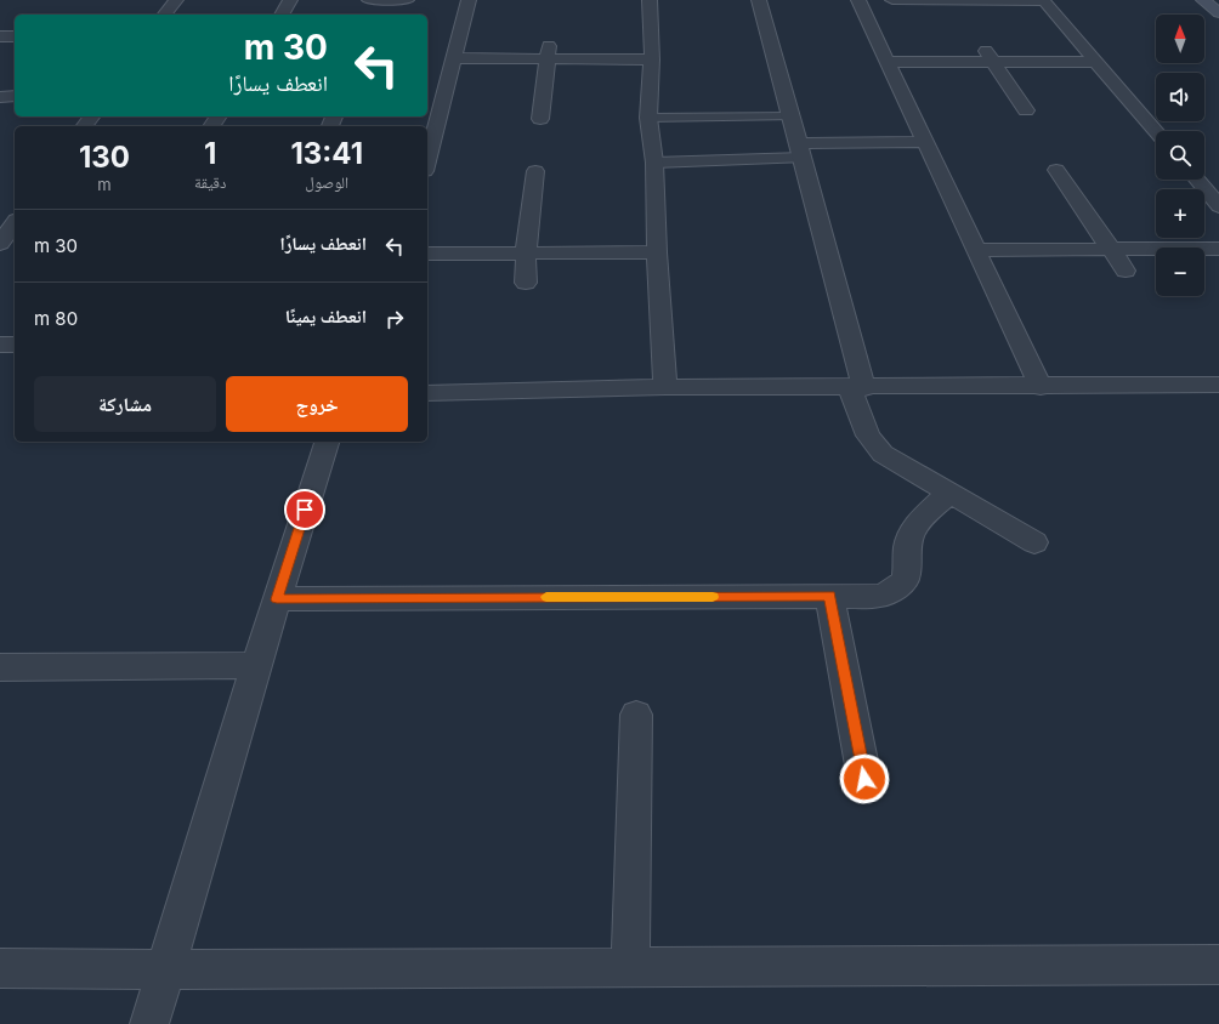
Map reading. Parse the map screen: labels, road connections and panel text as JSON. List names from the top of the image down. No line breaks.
{"north":"top","page":{"map_buttons":["+","−"],"turn":["30 m","انعطف يسارًا"],"eta":["13:41","الوصول","1","دقيقة","130","m"],"list":[{"name":"انعطف يسارًا","value":"30 m"},{"name":"انعطف يمينًا","value":"80 m"}],"buttons":["خروج","مشاركة"]}}
